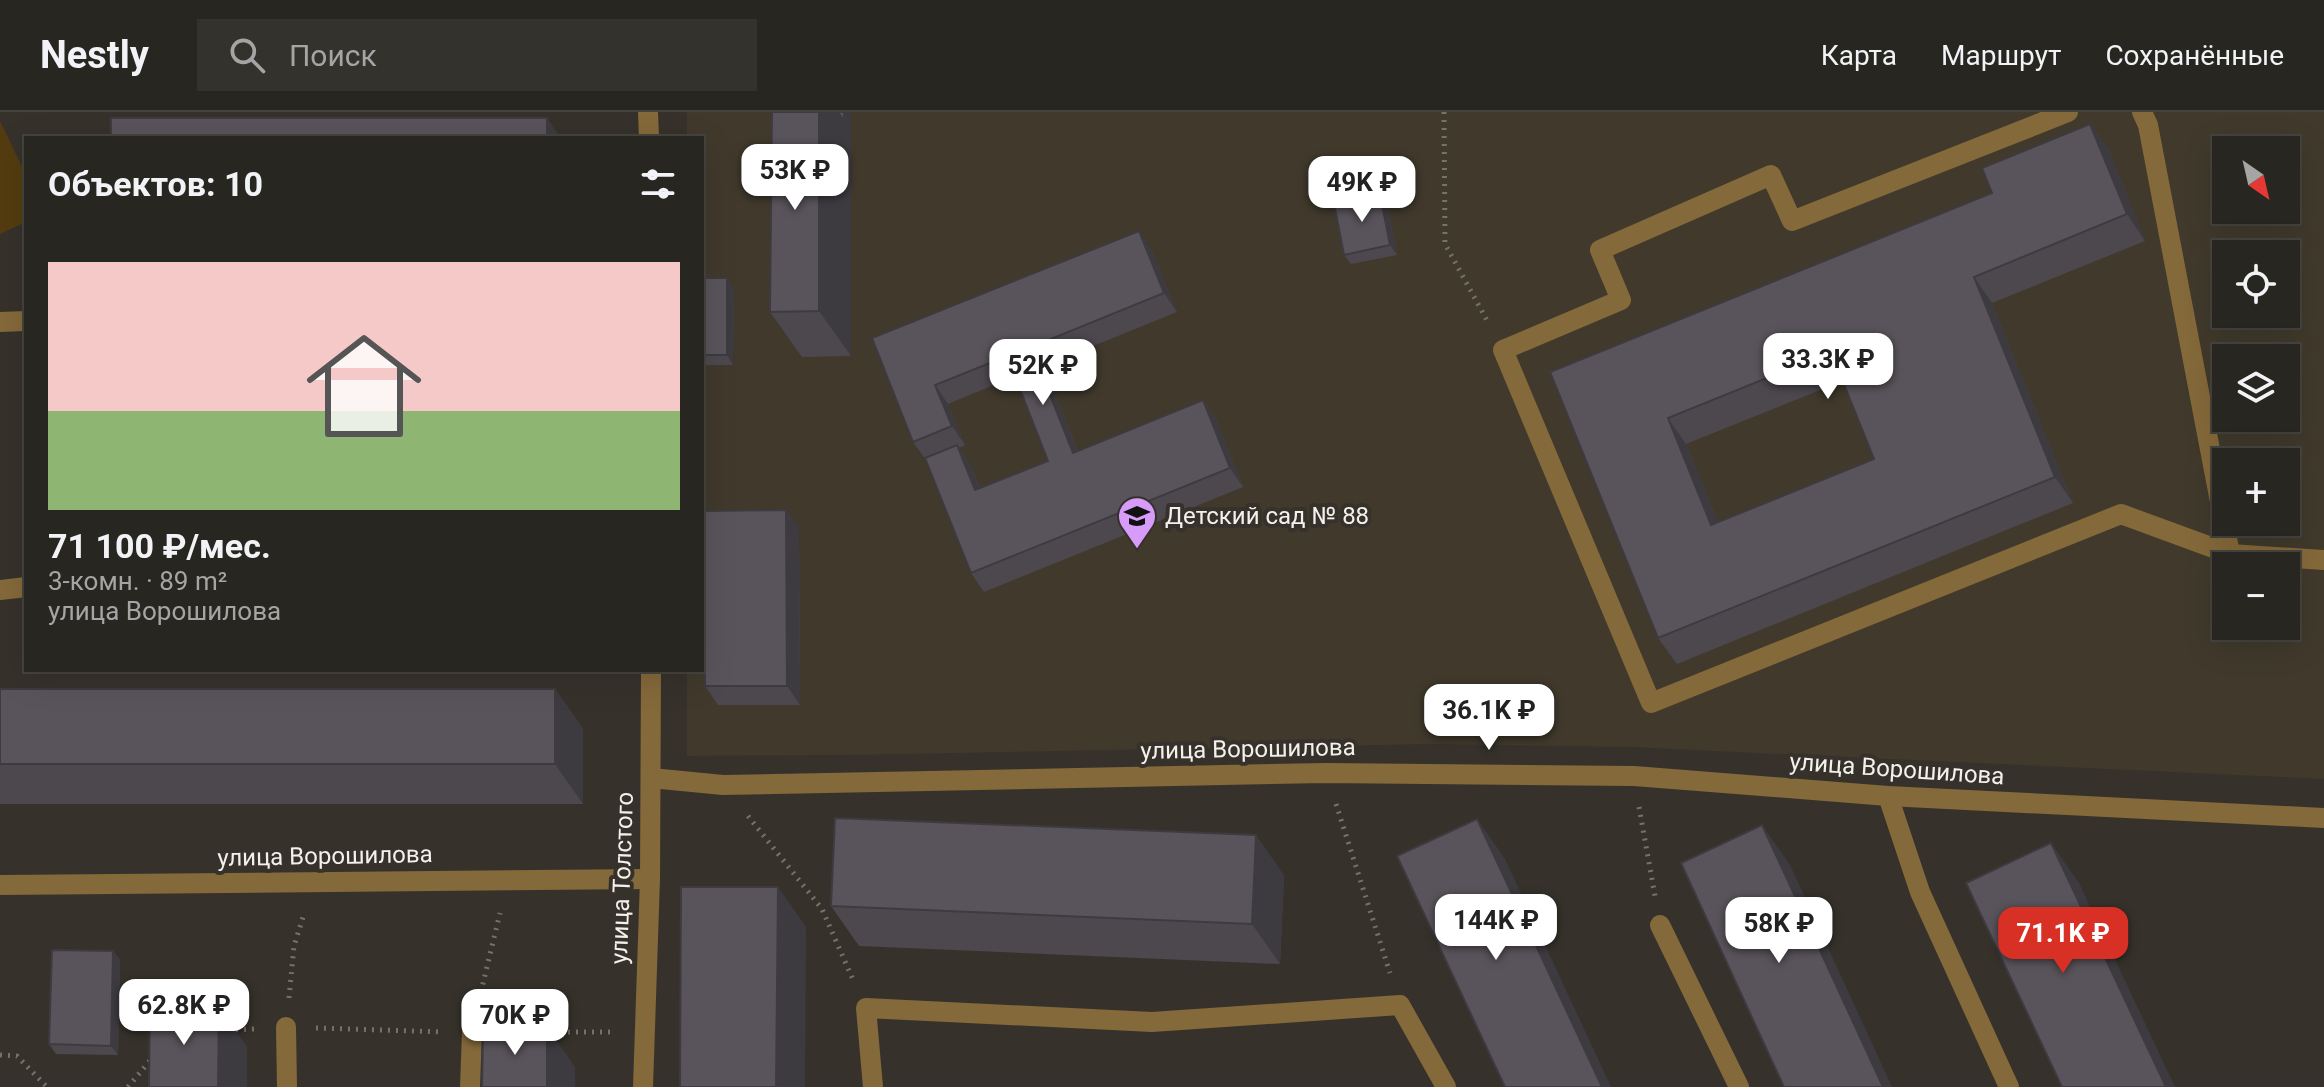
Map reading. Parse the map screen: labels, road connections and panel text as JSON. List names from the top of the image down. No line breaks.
{"streets":{"street":["улица Ворошилова","улица Толстого"]},"crossings":[["улица Ворошилова","улица Толстого"]],"places":{"school or university":["Детский сад № 88"]},"north":"bottom right","page":{"header":"Nestly","search":"Поиск","nav":["Карта","Маршрут","Сохранённые"],"map_buttons":["+","−"],"heading":"Объектов: 10","price":["53K ₽","49K ₽","33.3K ₽","52K ₽","36.1K ₽","144K ₽","58K ₽","71.1K ₽","62.8K ₽","70K ₽"],"list":[{"name":"71 100 ₽/мес.","note":"3-комн. · 89 m² · улица Ворошилова"}]}}
